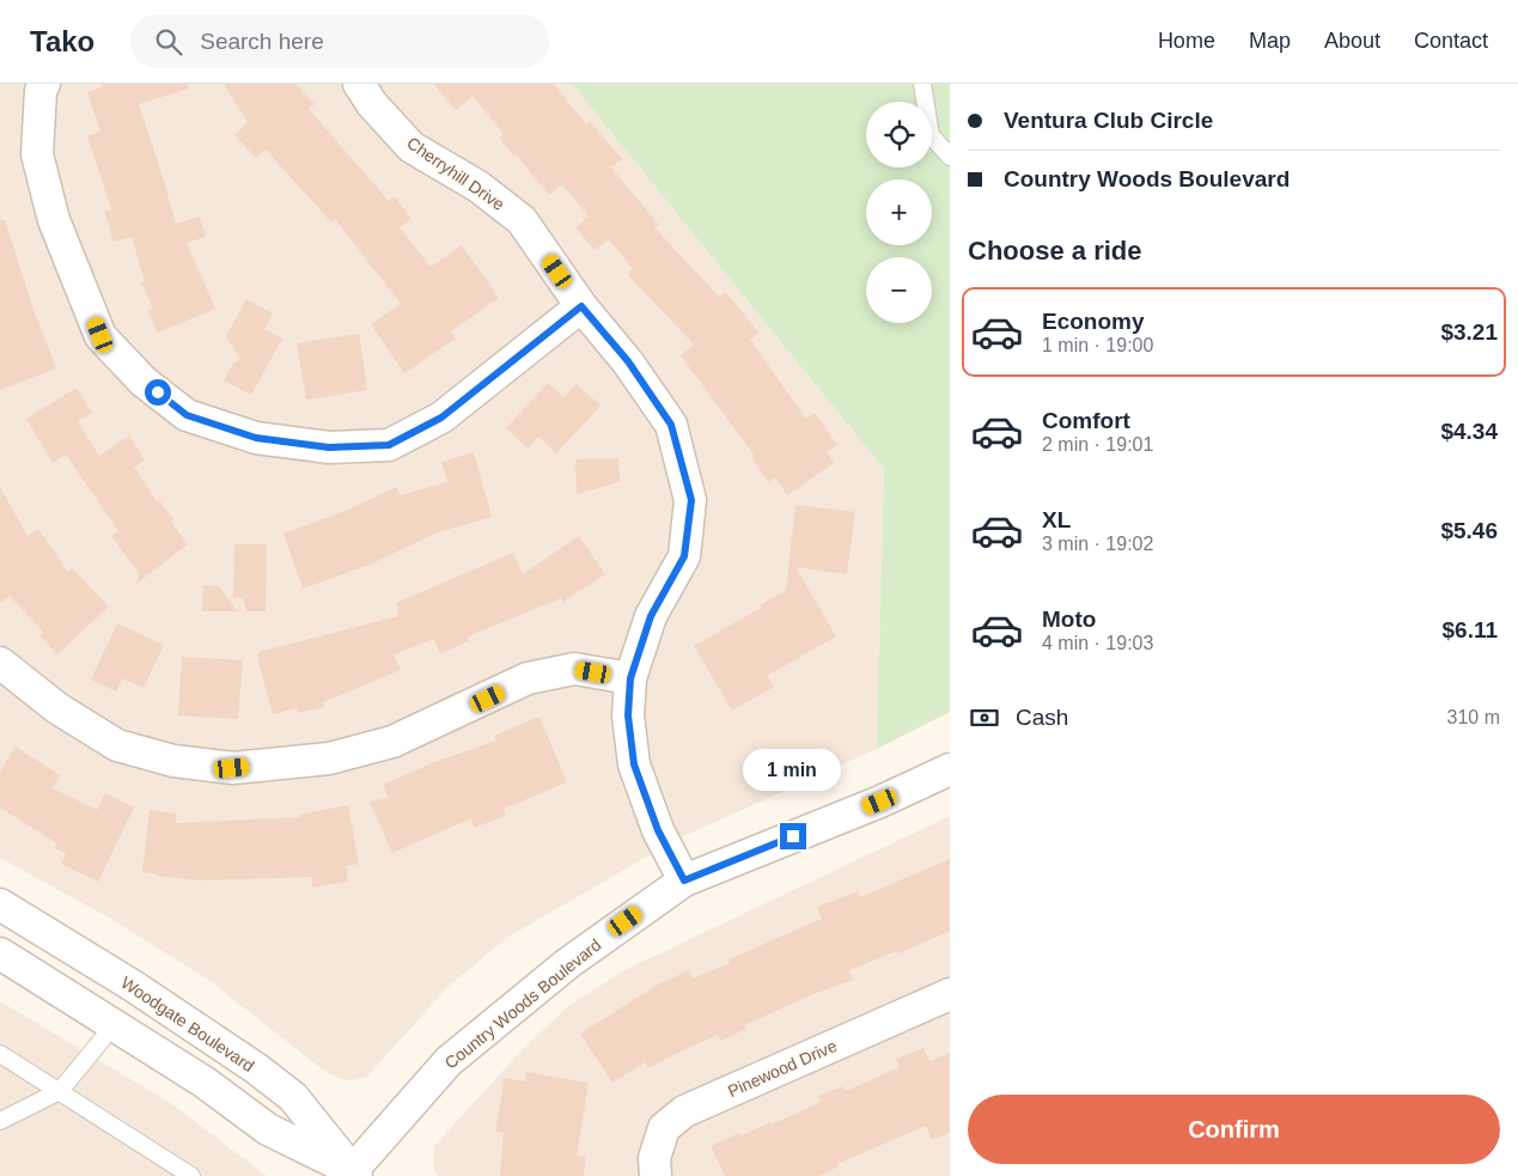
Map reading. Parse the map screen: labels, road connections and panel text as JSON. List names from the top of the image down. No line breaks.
{"streets":{"street":["Cherryhill Drive","Country Woods Boulevard","Woodgate Boulevard","Pinewood Drive"]},"crossings":[["Cherryhill Drive","Country Woods Boulevard"],["Country Woods Boulevard","Woodgate Boulevard"]],"page":{"header":"Tako","search":"Search here","nav":["Home","Map","About","Contact"],"banner":["Ventura Club Circle","Country Woods Boulevard"],"map_buttons":["+","−"],"heading":"Choose a ride","list":[{"name":"Economy","note":"1 min · 19:00","value":"$3.21"},{"name":"Comfort","note":"2 min · 19:01","value":"$4.34"},{"name":"XL","note":"3 min · 19:02","value":"$5.46"},{"name":"Moto","note":"4 min · 19:03","value":"$6.11"}],"pay":["Cash","310 m"],"bubble":"1 min","buttons":"Confirm"}}
